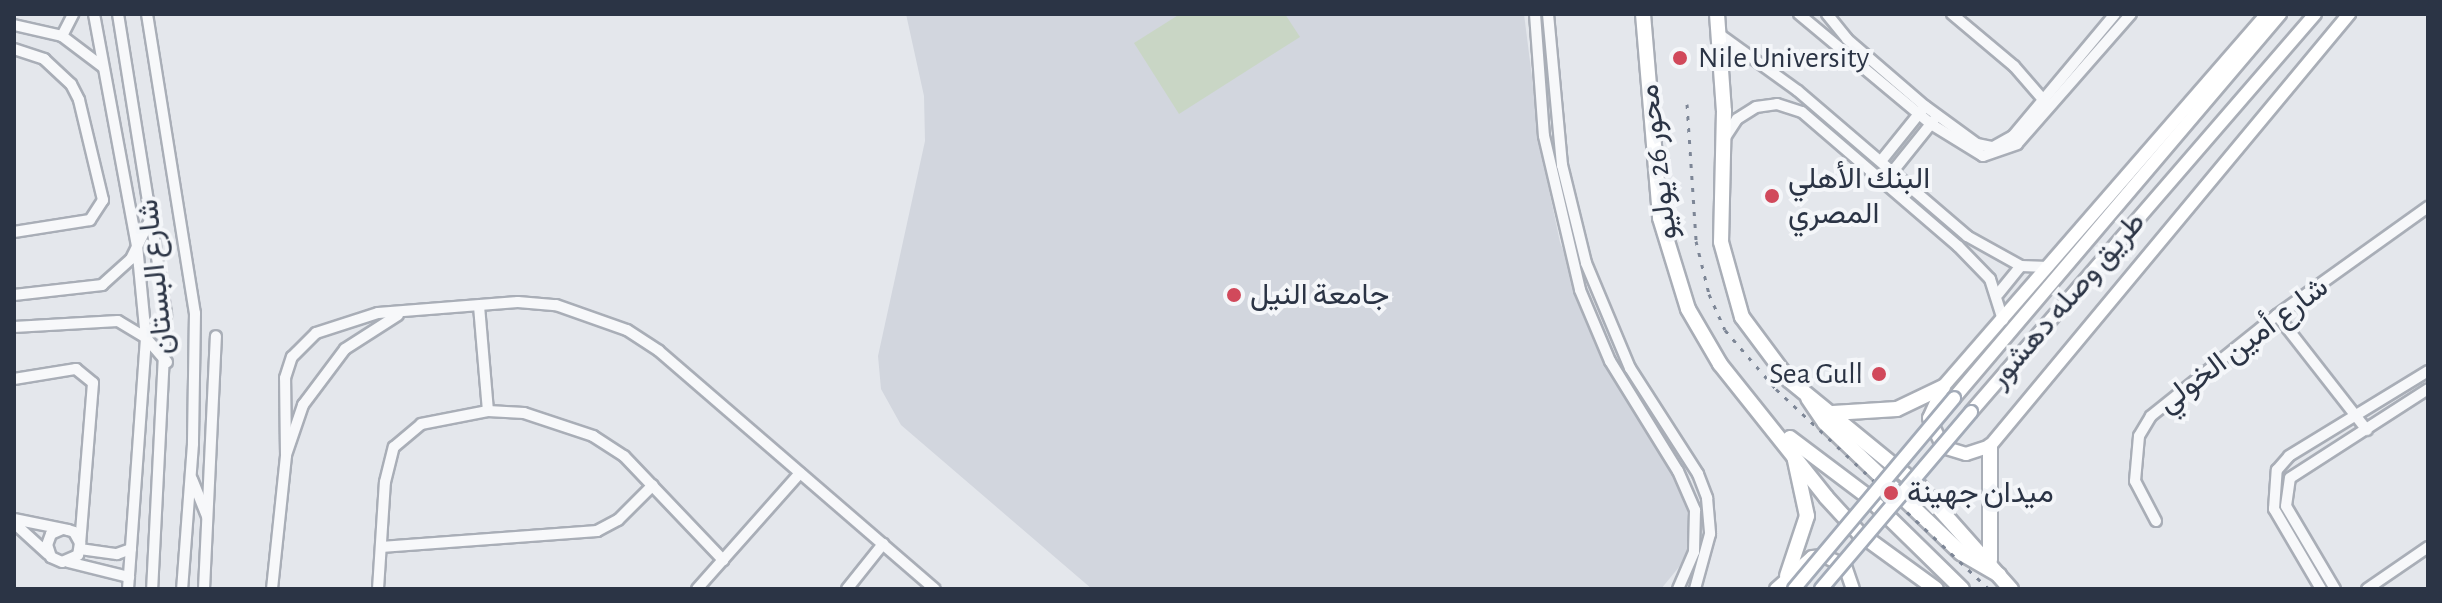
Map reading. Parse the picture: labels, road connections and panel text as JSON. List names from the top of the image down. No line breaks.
{"streets":{"highway":["محور 26 يوليو"],"main road":["طريق وصله دهشور"],"street":["شارع البستان","شارع أمين الخولي"]},"places":["Nile University","البنك الأهلي المصري","جامعة النيل","Sea Gull","ميدان جهينة"]}
